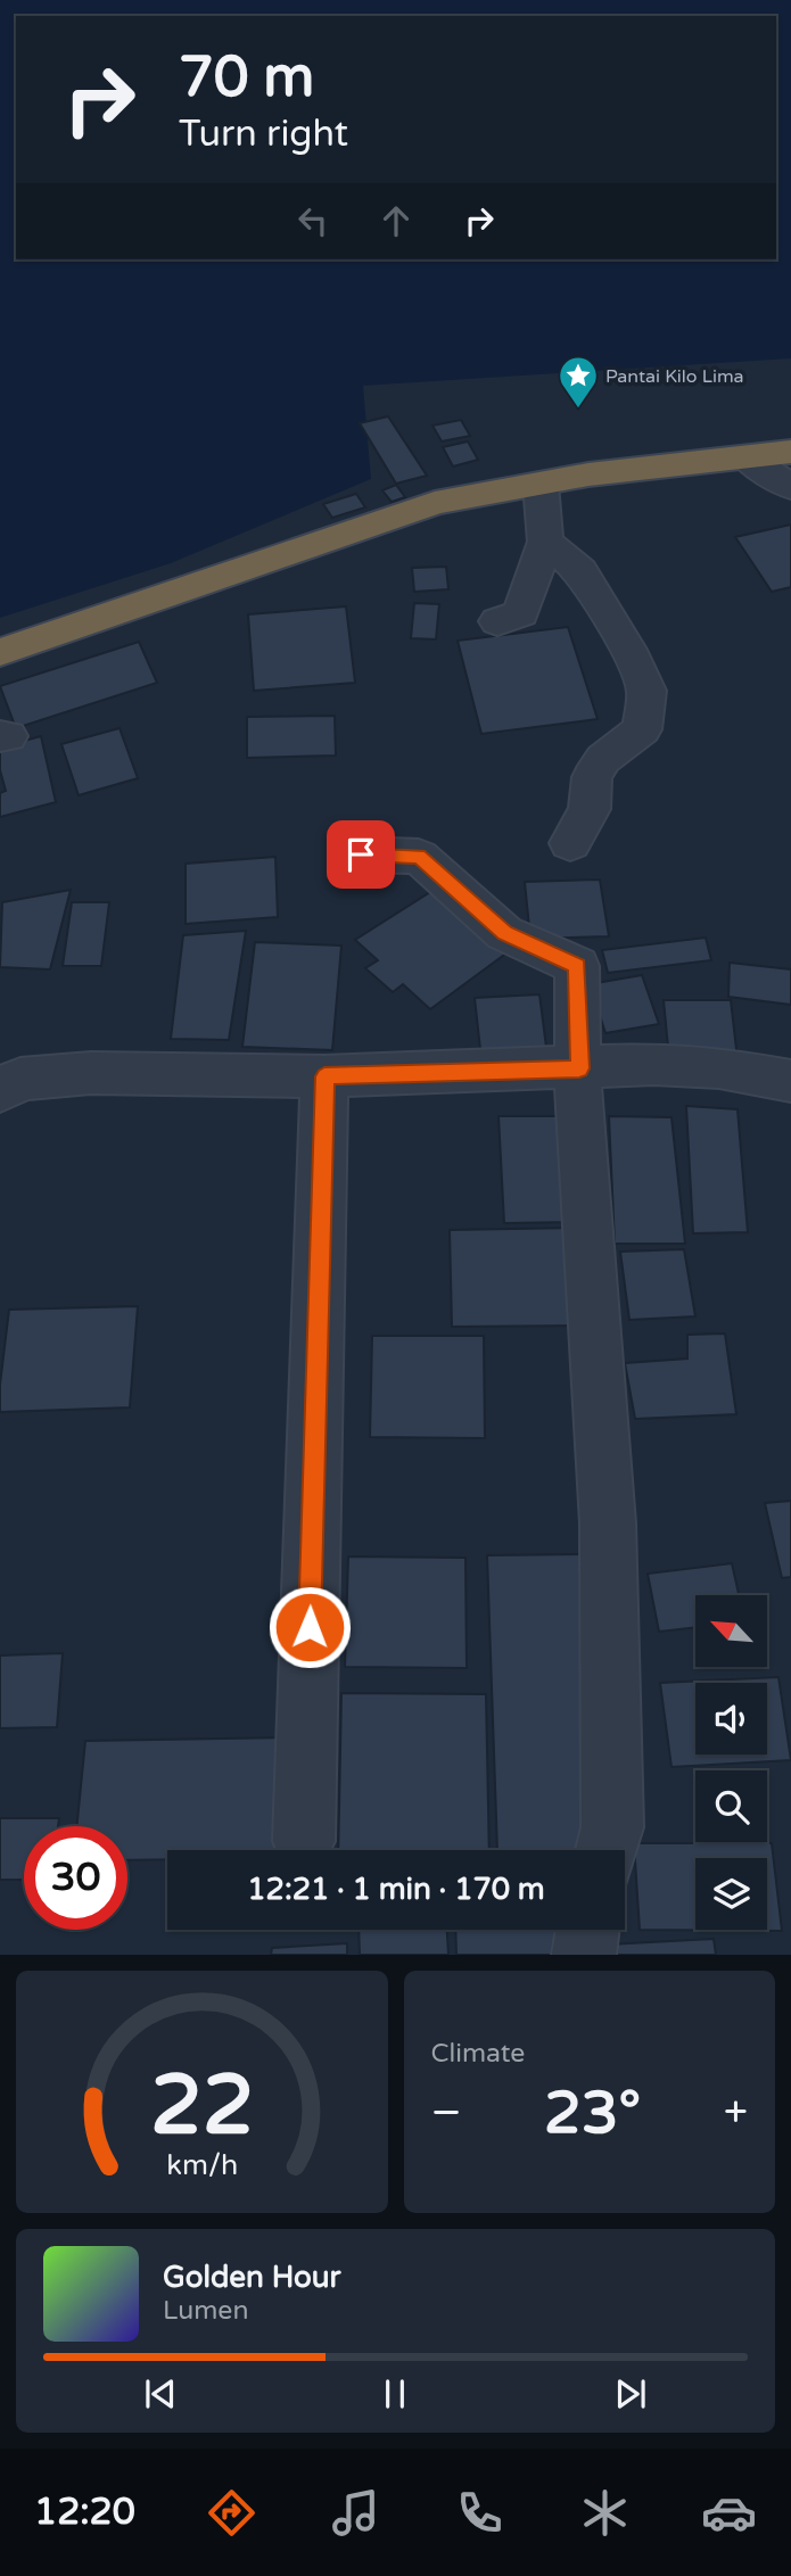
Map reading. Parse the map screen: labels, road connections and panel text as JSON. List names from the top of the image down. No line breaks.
{"places":{"place":["Pantai Kilo Lima"]},"north":"top left","page":{"turn":["70 m","Turn right"],"limit":"30","trip":"12:21 · 1 min · 170 m","tile":"Climate","heat":["−","23°","+"],"song":["Golden Hour","Lumen"],"tabs":"12:20","gauge":["22","km/h"]}}
